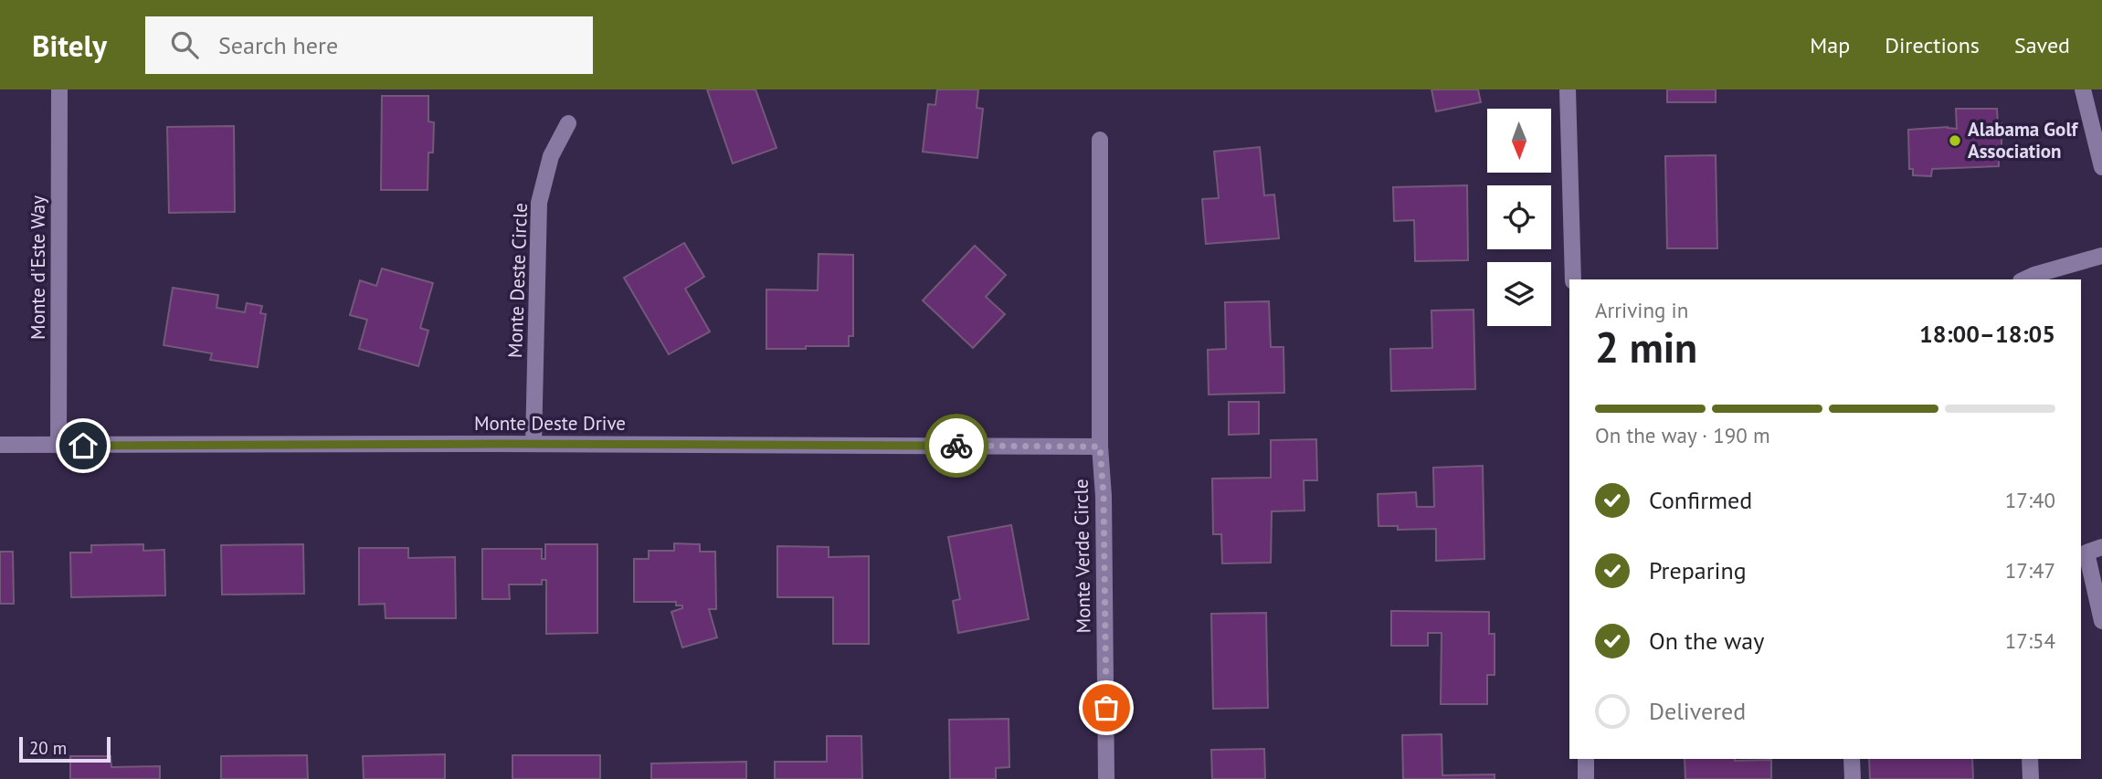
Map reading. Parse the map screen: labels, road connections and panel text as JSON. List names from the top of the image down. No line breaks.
{"streets":{"street":["Monte d'Este Way","Monte Deste Circle","Monte Deste Drive","Monte Verde Circle"]},"crossings":[["Monte d'Este Way","Monte Deste Drive"],["Monte Deste Circle","Monte Deste Drive"],["Monte Deste Drive","Monte Verde Circle"]],"places":["Alabama Golf Association"],"scale_bar":"20 m","north":"bottom","page":{"header":"Bitely","search":"Search here","nav":["Map","Directions","Saved"],"heading":["2 min","Arriving in","18:00–18:05"],"bar":"On the way · 190 m","list":[["Confirmed","17:40"],["Preparing","17:47"],["On the way","17:54"],"Delivered"],"scale":"20 m"}}
